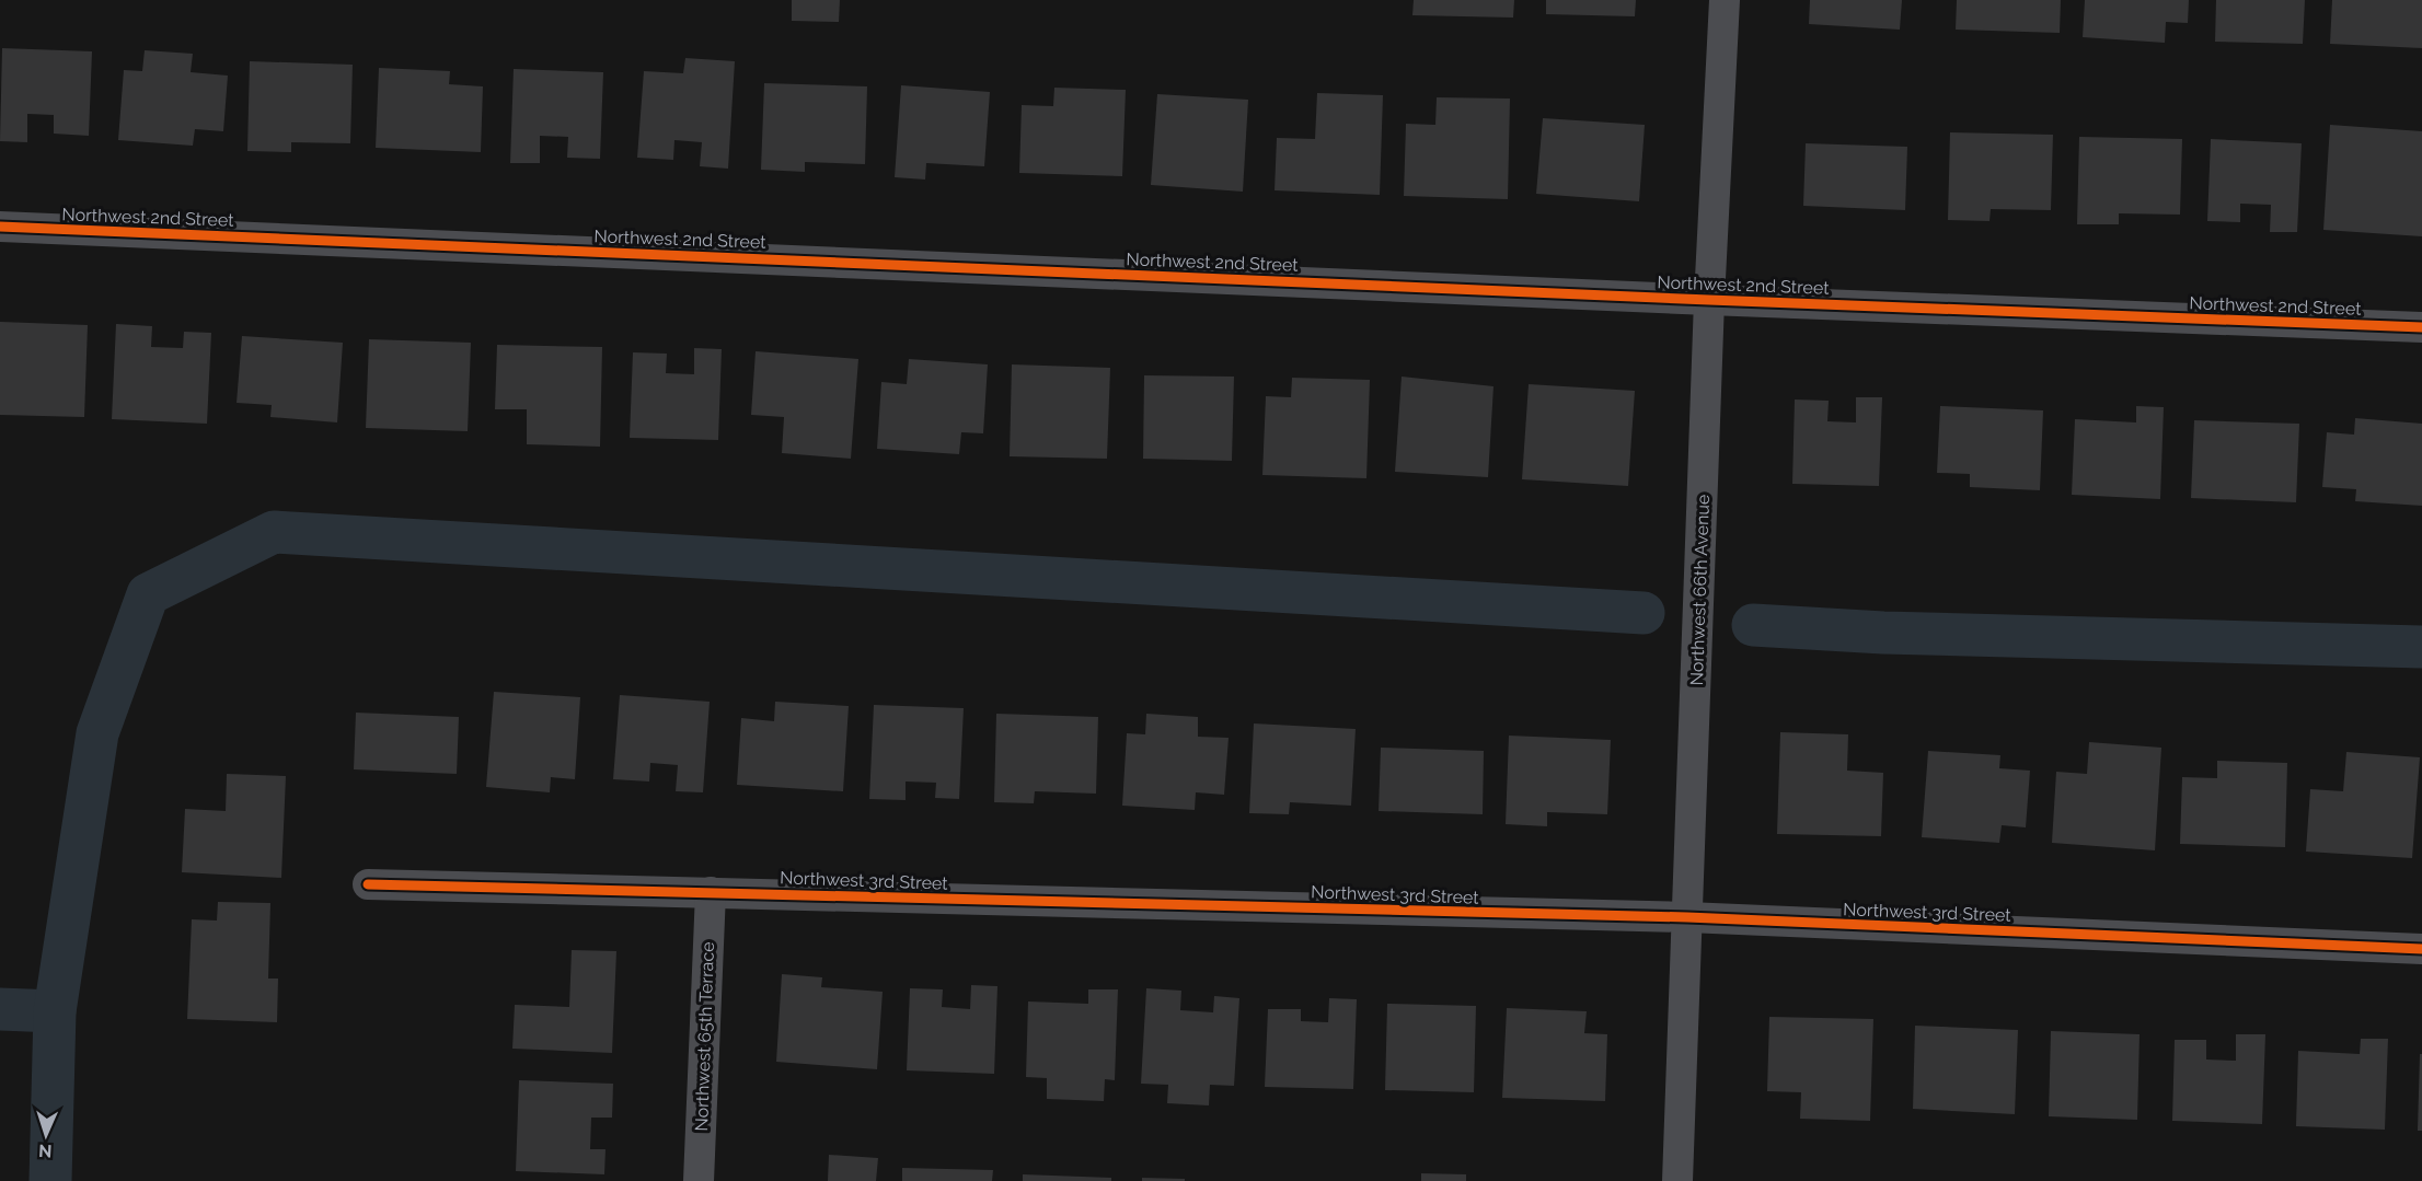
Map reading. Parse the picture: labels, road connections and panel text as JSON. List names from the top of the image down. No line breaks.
{"streets":{"street":["Northwest 2nd Street","Northwest 66th Avenue","Northwest 3rd Street","Northwest 65th Terrace"]},"crossings":[["Northwest 2nd Street","Northwest 66th Avenue"],["Northwest 66th Avenue","Northwest 3rd Street"],["Northwest 3rd Street","Northwest 65th Terrace"]],"north":"bottom"}
